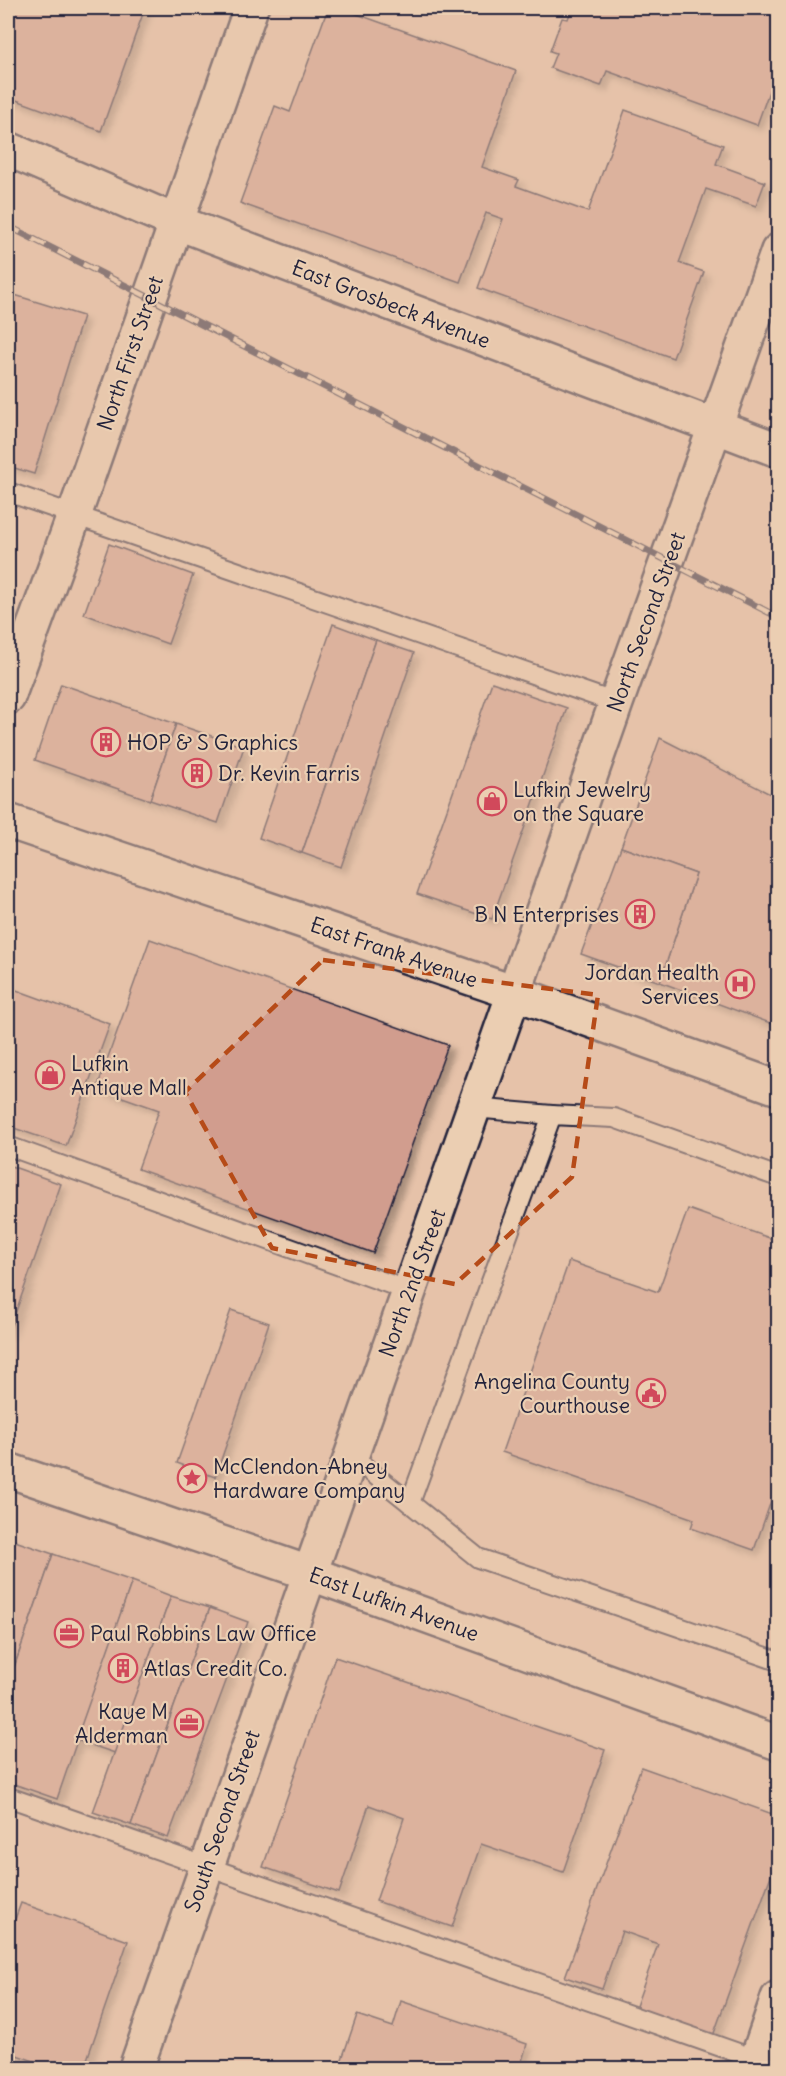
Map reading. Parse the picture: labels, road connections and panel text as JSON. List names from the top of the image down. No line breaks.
{"streets":{"street":["East Grosbeck Avenue","North First Street","North Second Street","East Frank Avenue","North 2nd Street","East Lufkin Avenue","South Second Street"]},"crossings":[["East Grosbeck Avenue","North First Street"],["East Grosbeck Avenue","North Second Street"],["North Second Street","East Frank Avenue"],["North Second Street","North 2nd Street"],["East Frank Avenue","North 2nd Street"],["North 2nd Street","East Lufkin Avenue"],["North 2nd Street","South Second Street"],["East Lufkin Avenue","South Second Street"]],"places":{"building":["HOP & S Graphics","Dr. Kevin Farris","B N Enterprises","Atlas Credit Co."],"shop":["Lufkin Jewelry on the Square","Lufkin Antique Mall"],"hospital":["Jordan Health Services"],"public building":["Angelina County Courthouse"],"place":["McClendon-Abney Hardware Company"],"office":["Paul Robbins Law Office","Kaye M Alderman"]}}
